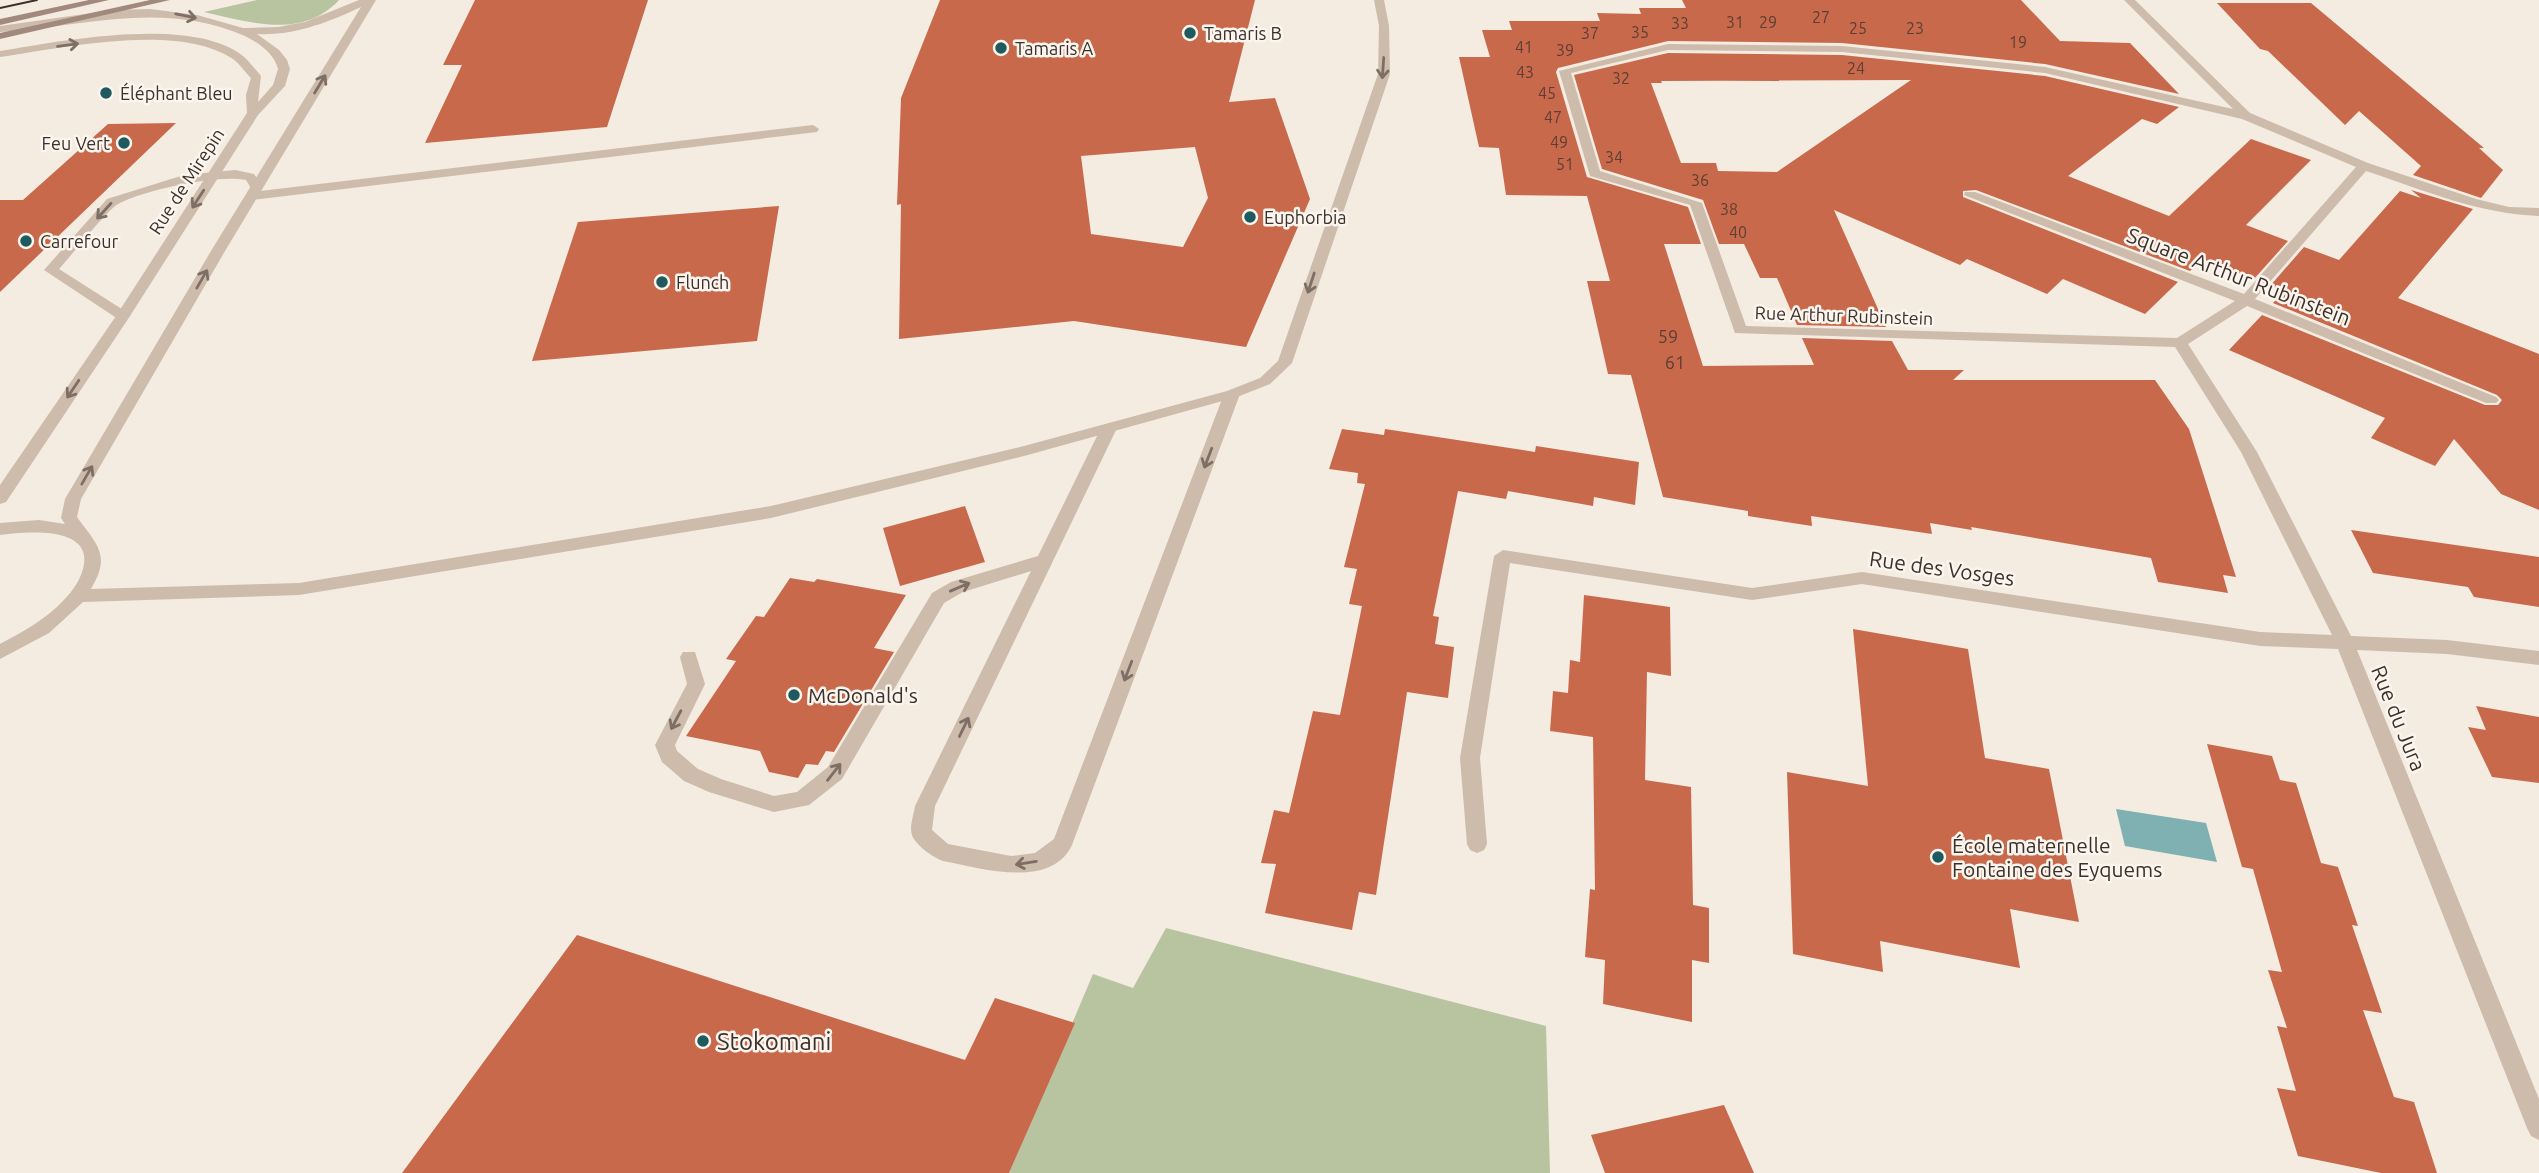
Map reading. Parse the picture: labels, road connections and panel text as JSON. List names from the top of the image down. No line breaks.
{"streets":{"street":["Rue de Mirepin","Square Arthur Rubinstein","Rue Arthur Rubinstein","Rue des Vosges","Rue du Jura"]},"crossings":[["Rue Arthur Rubinstein","Rue du Jura"],["Rue des Vosges","Rue du Jura"]],"places":["Tamaris B","Tamaris A","Éléphant Bleu","Feu Vert","Euphorbia","Carrefour","Flunch","McDonald's","École maternelle Fontaine des Eyquems","Stokomani"],"house_numbers":["27","31","29","33","25","23","35","37","19","41","39","24","43","32","45","47","49","34","51","36","38","40","59","61"]}
